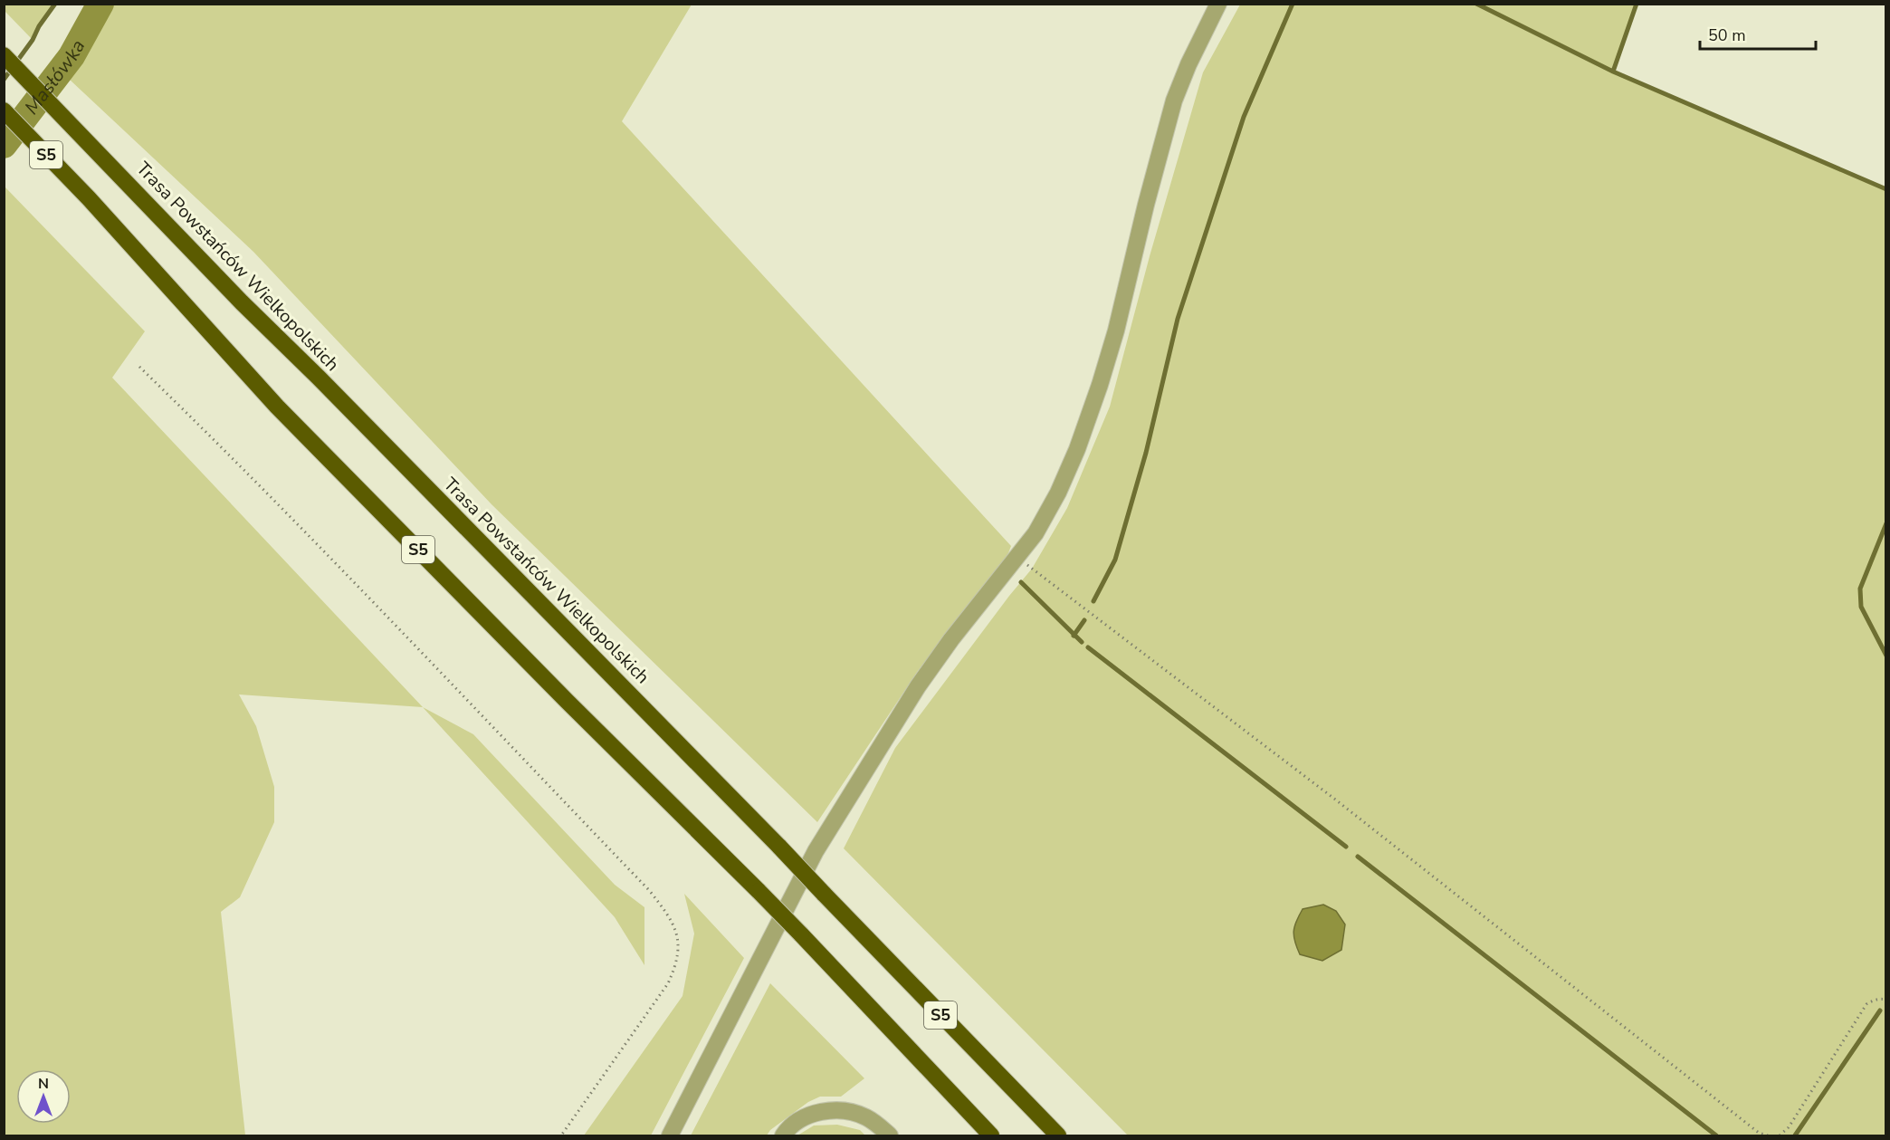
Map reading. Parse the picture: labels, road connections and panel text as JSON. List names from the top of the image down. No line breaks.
{"streets":{"highway":["S5","Trasa Powstańców Wielkopolskich"]},"water":["Masłówka"],"scale_bar":"50 m","north":"top"}
